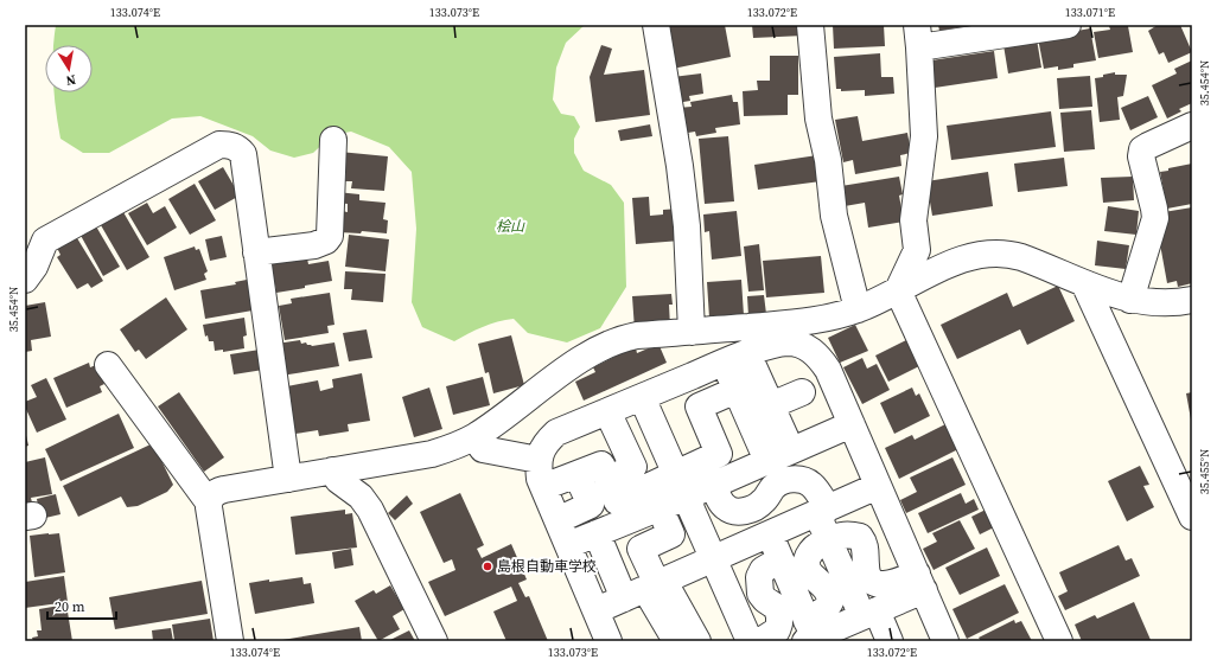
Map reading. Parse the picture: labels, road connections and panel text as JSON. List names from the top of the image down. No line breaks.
{"parks":["桧山"],"places":["島根自動車学校"],"scale_bar":"20 m","north":"bottom","coordinates":["133.074°E","133.073°E","133.072°E","133.071°E","35.454°N","35.455°N"]}
